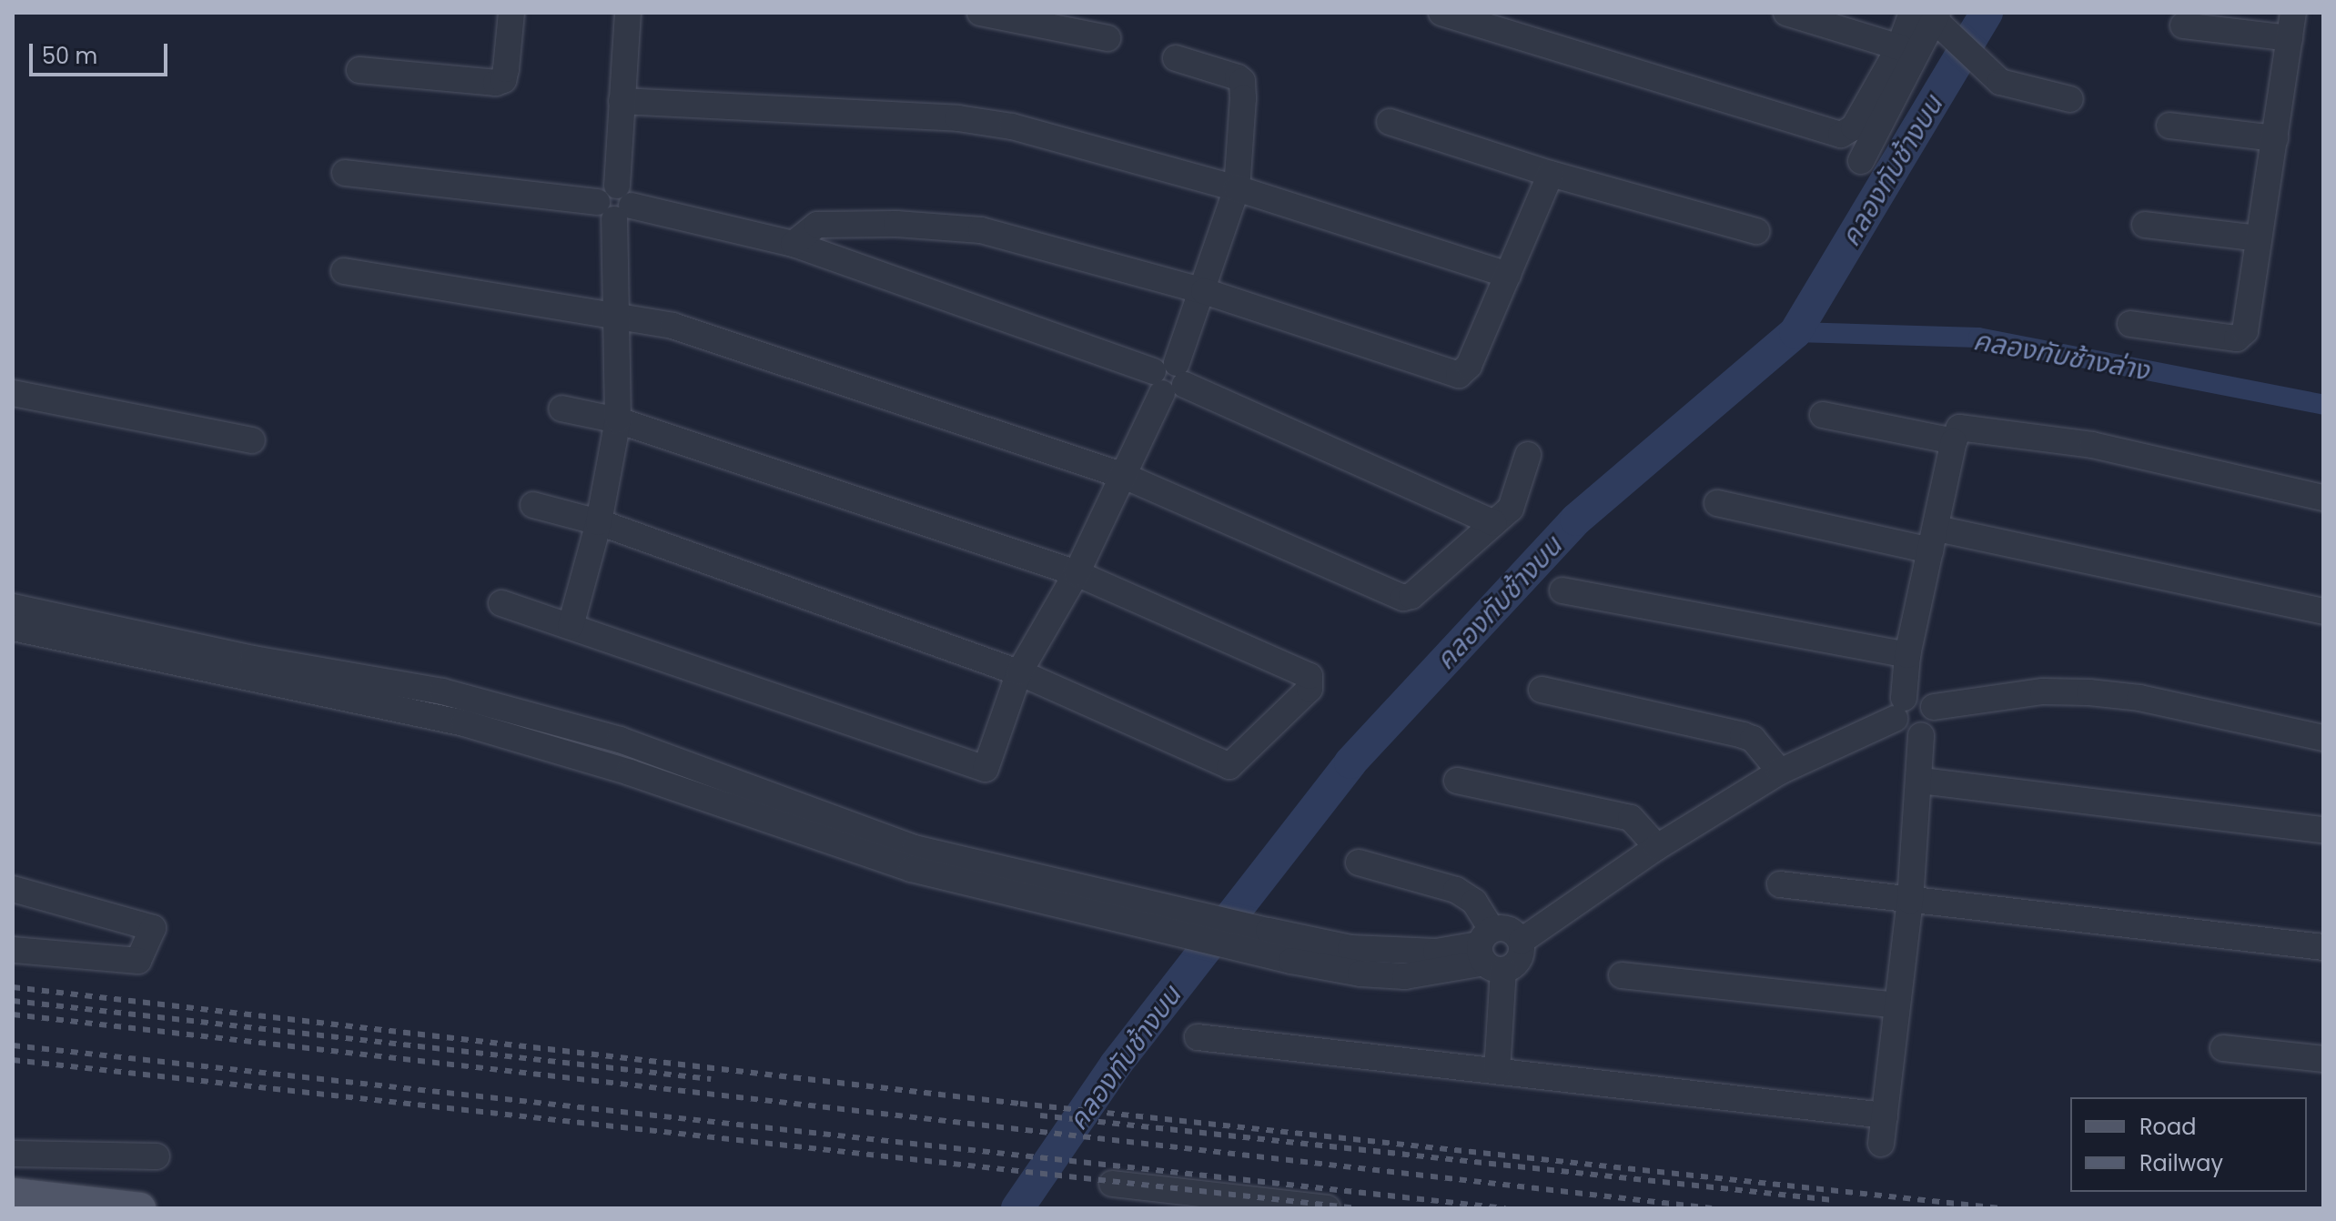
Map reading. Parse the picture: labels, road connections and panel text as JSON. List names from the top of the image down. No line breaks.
{"water":["คลองทับช้างบน","คลองทับช้างล่าง"],"legend":["Road","Railway"],"scale_bar":"50 m"}
